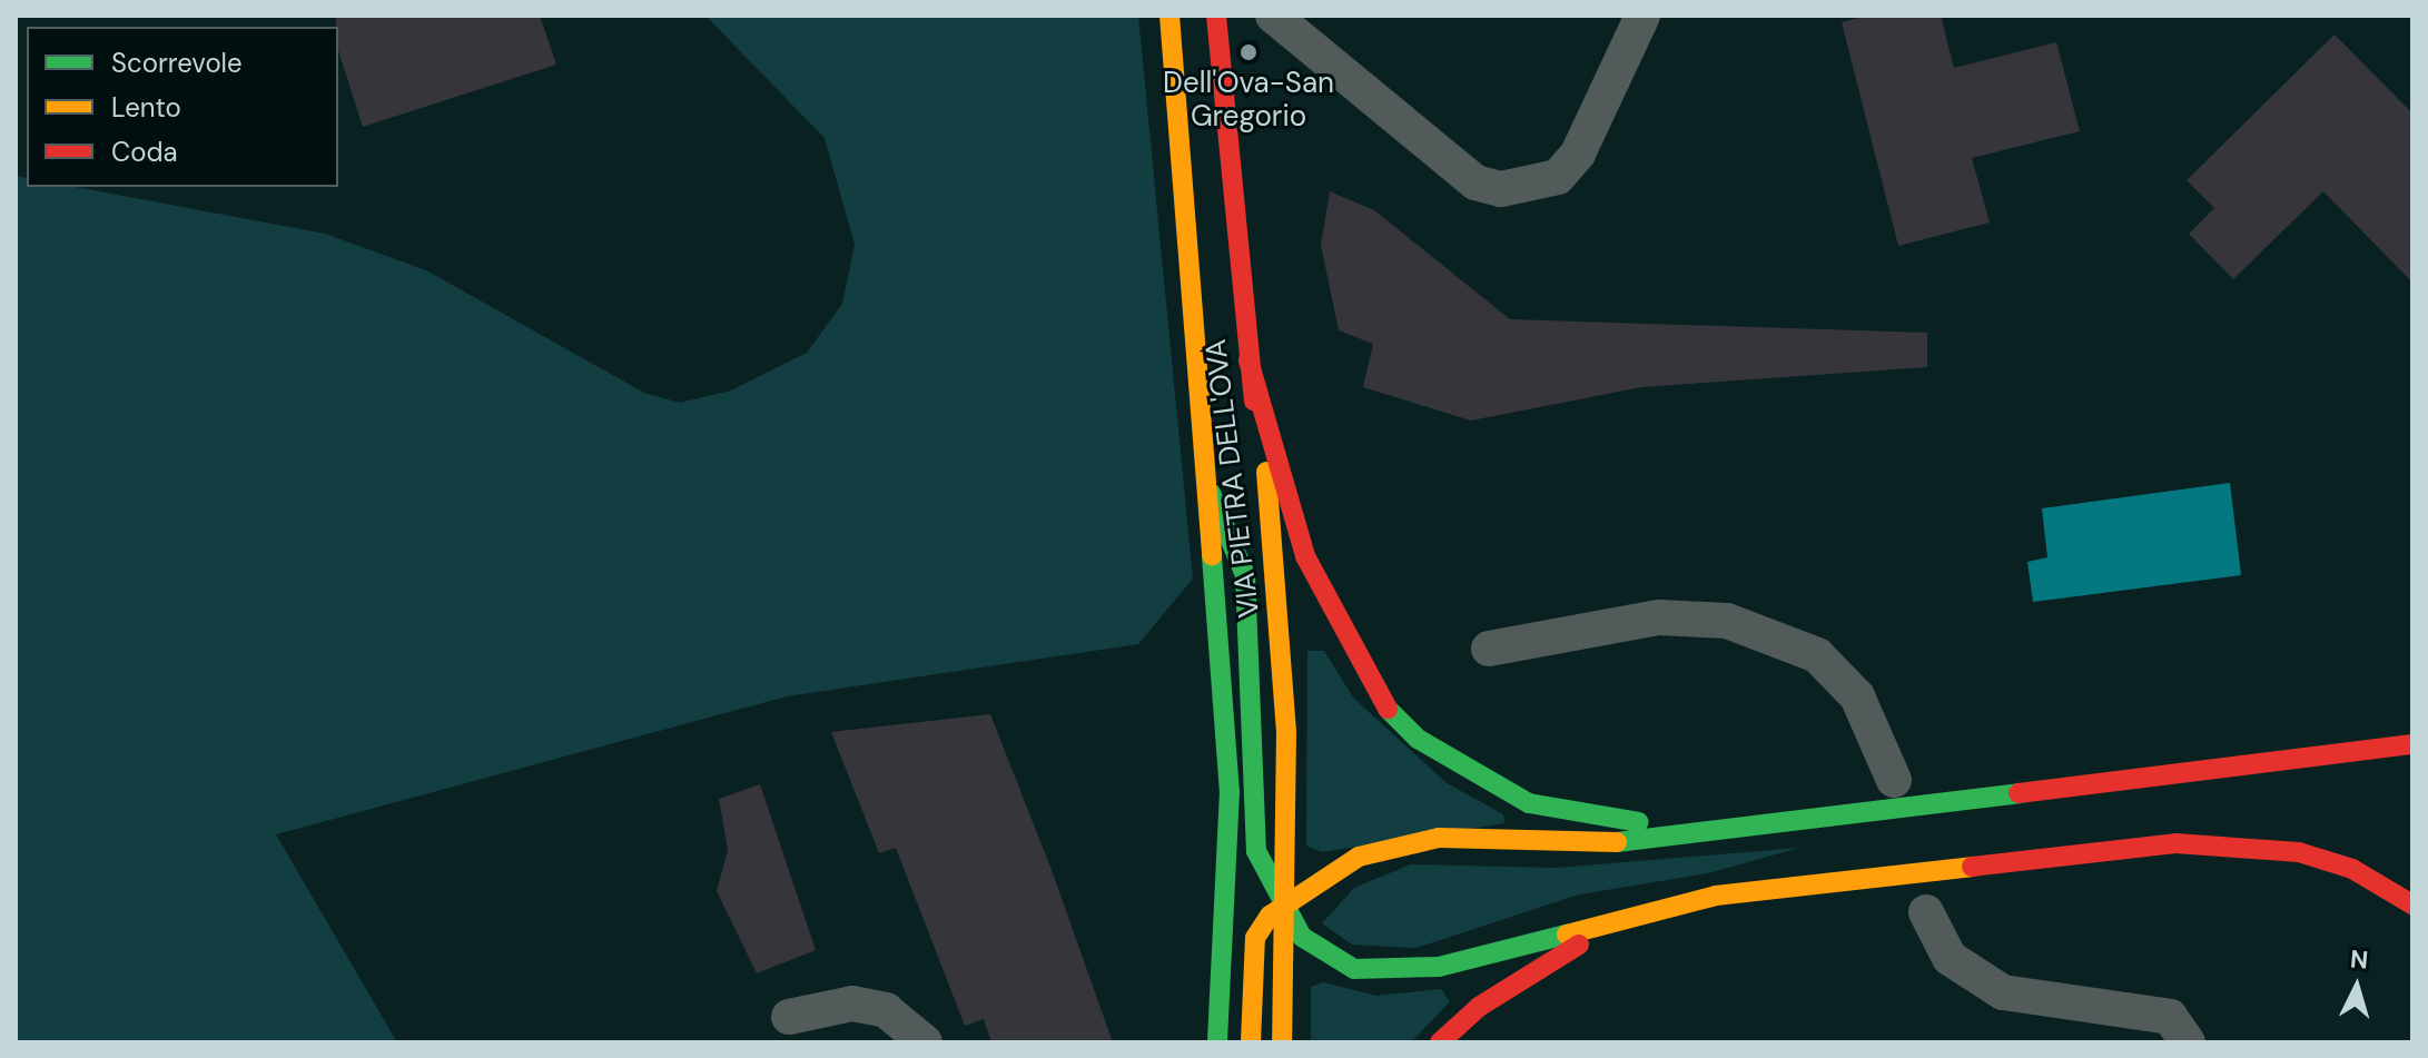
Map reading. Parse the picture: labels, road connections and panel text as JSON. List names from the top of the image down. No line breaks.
{"streets":{"main road":["VIA PIETRA DELL'OVA"]},"places":["Dell'Ova-San Gregorio"],"legend":["Scorrevole","Lento","Coda"],"north":"top"}
